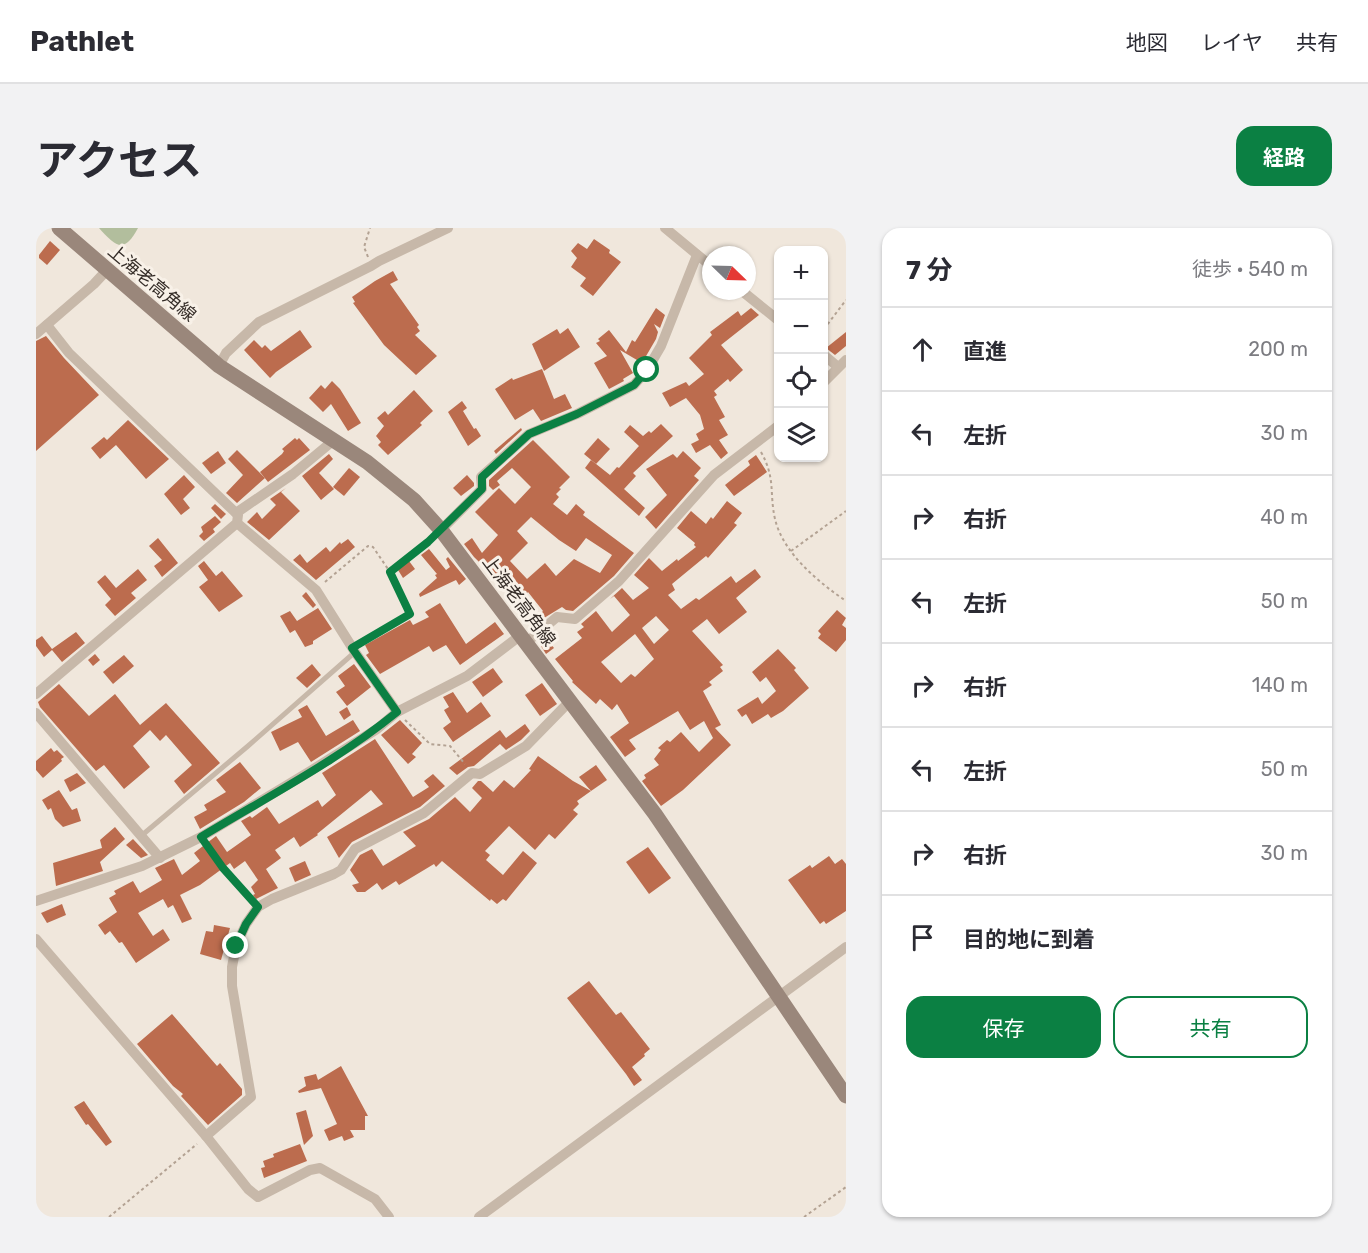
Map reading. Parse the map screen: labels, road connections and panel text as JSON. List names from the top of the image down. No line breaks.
{"streets":{"main road":["上海老高角線"]},"north":"bottom right","page":{"header":"Pathlet","nav":["地図","レイヤ","共有"],"title":"アクセス","buttons":["経路",["保存","共有"]],"heading":["7 分","徒歩 · 540 m"],"map_buttons":["+","−"],"list":[["直進","200 m"],["左折","30 m"],["右折","40 m"],["左折","50 m"],["右折","140 m"],["左折","50 m"],["右折","30 m"],"目的地に到着"]}}
